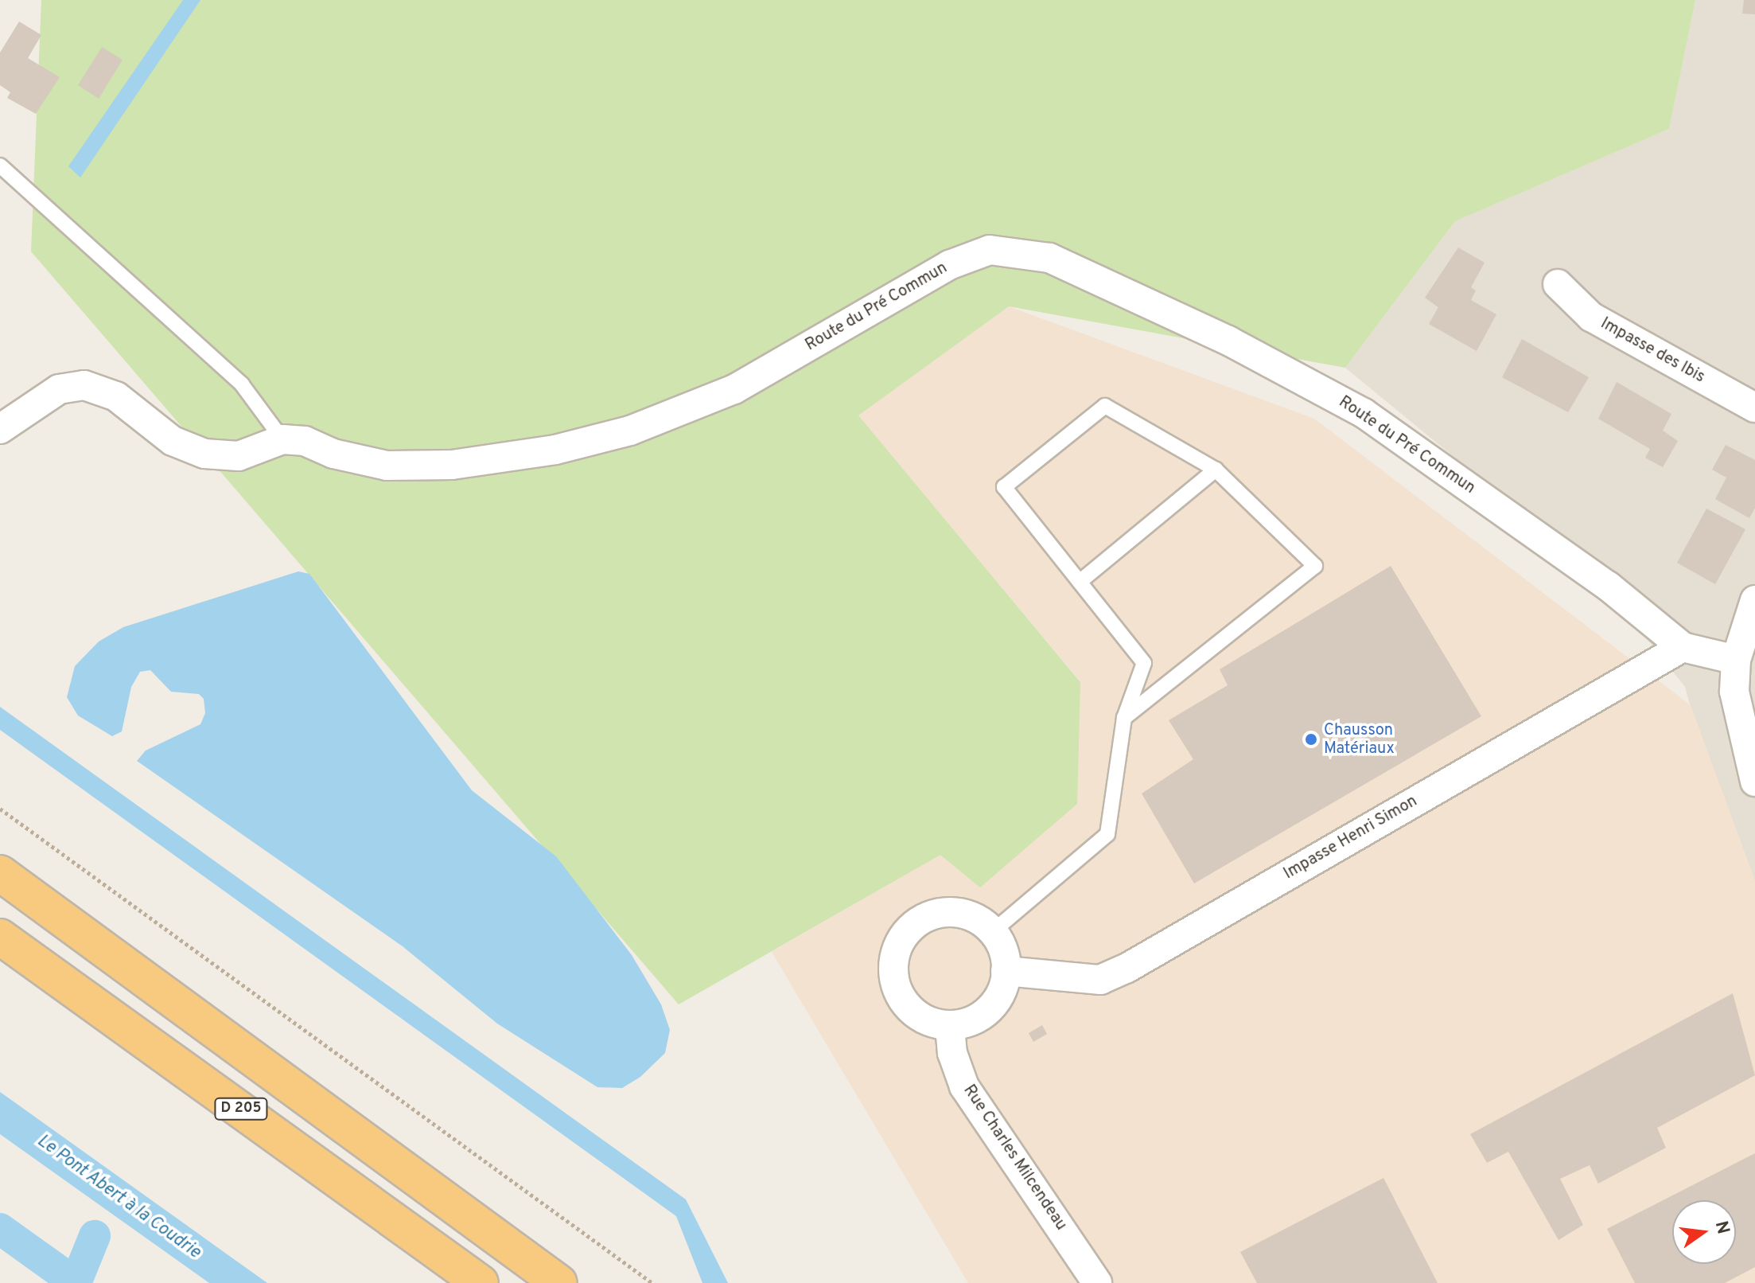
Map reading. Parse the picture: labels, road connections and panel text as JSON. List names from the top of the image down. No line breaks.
{"streets":{"highway":["D 205"],"street":["Route du Pré Commun","Impasse des Ibis","Impasse Henri Simon","Rue Charles Milcendeau"]},"crossings":[["Route du Pré Commun","Impasse Henri Simon"],["Impasse Henri Simon","Rue Charles Milcendeau"]],"water":["Le Pont Abert à la Coudrie"],"places":["Chausson Matériaux"],"north":"right"}
